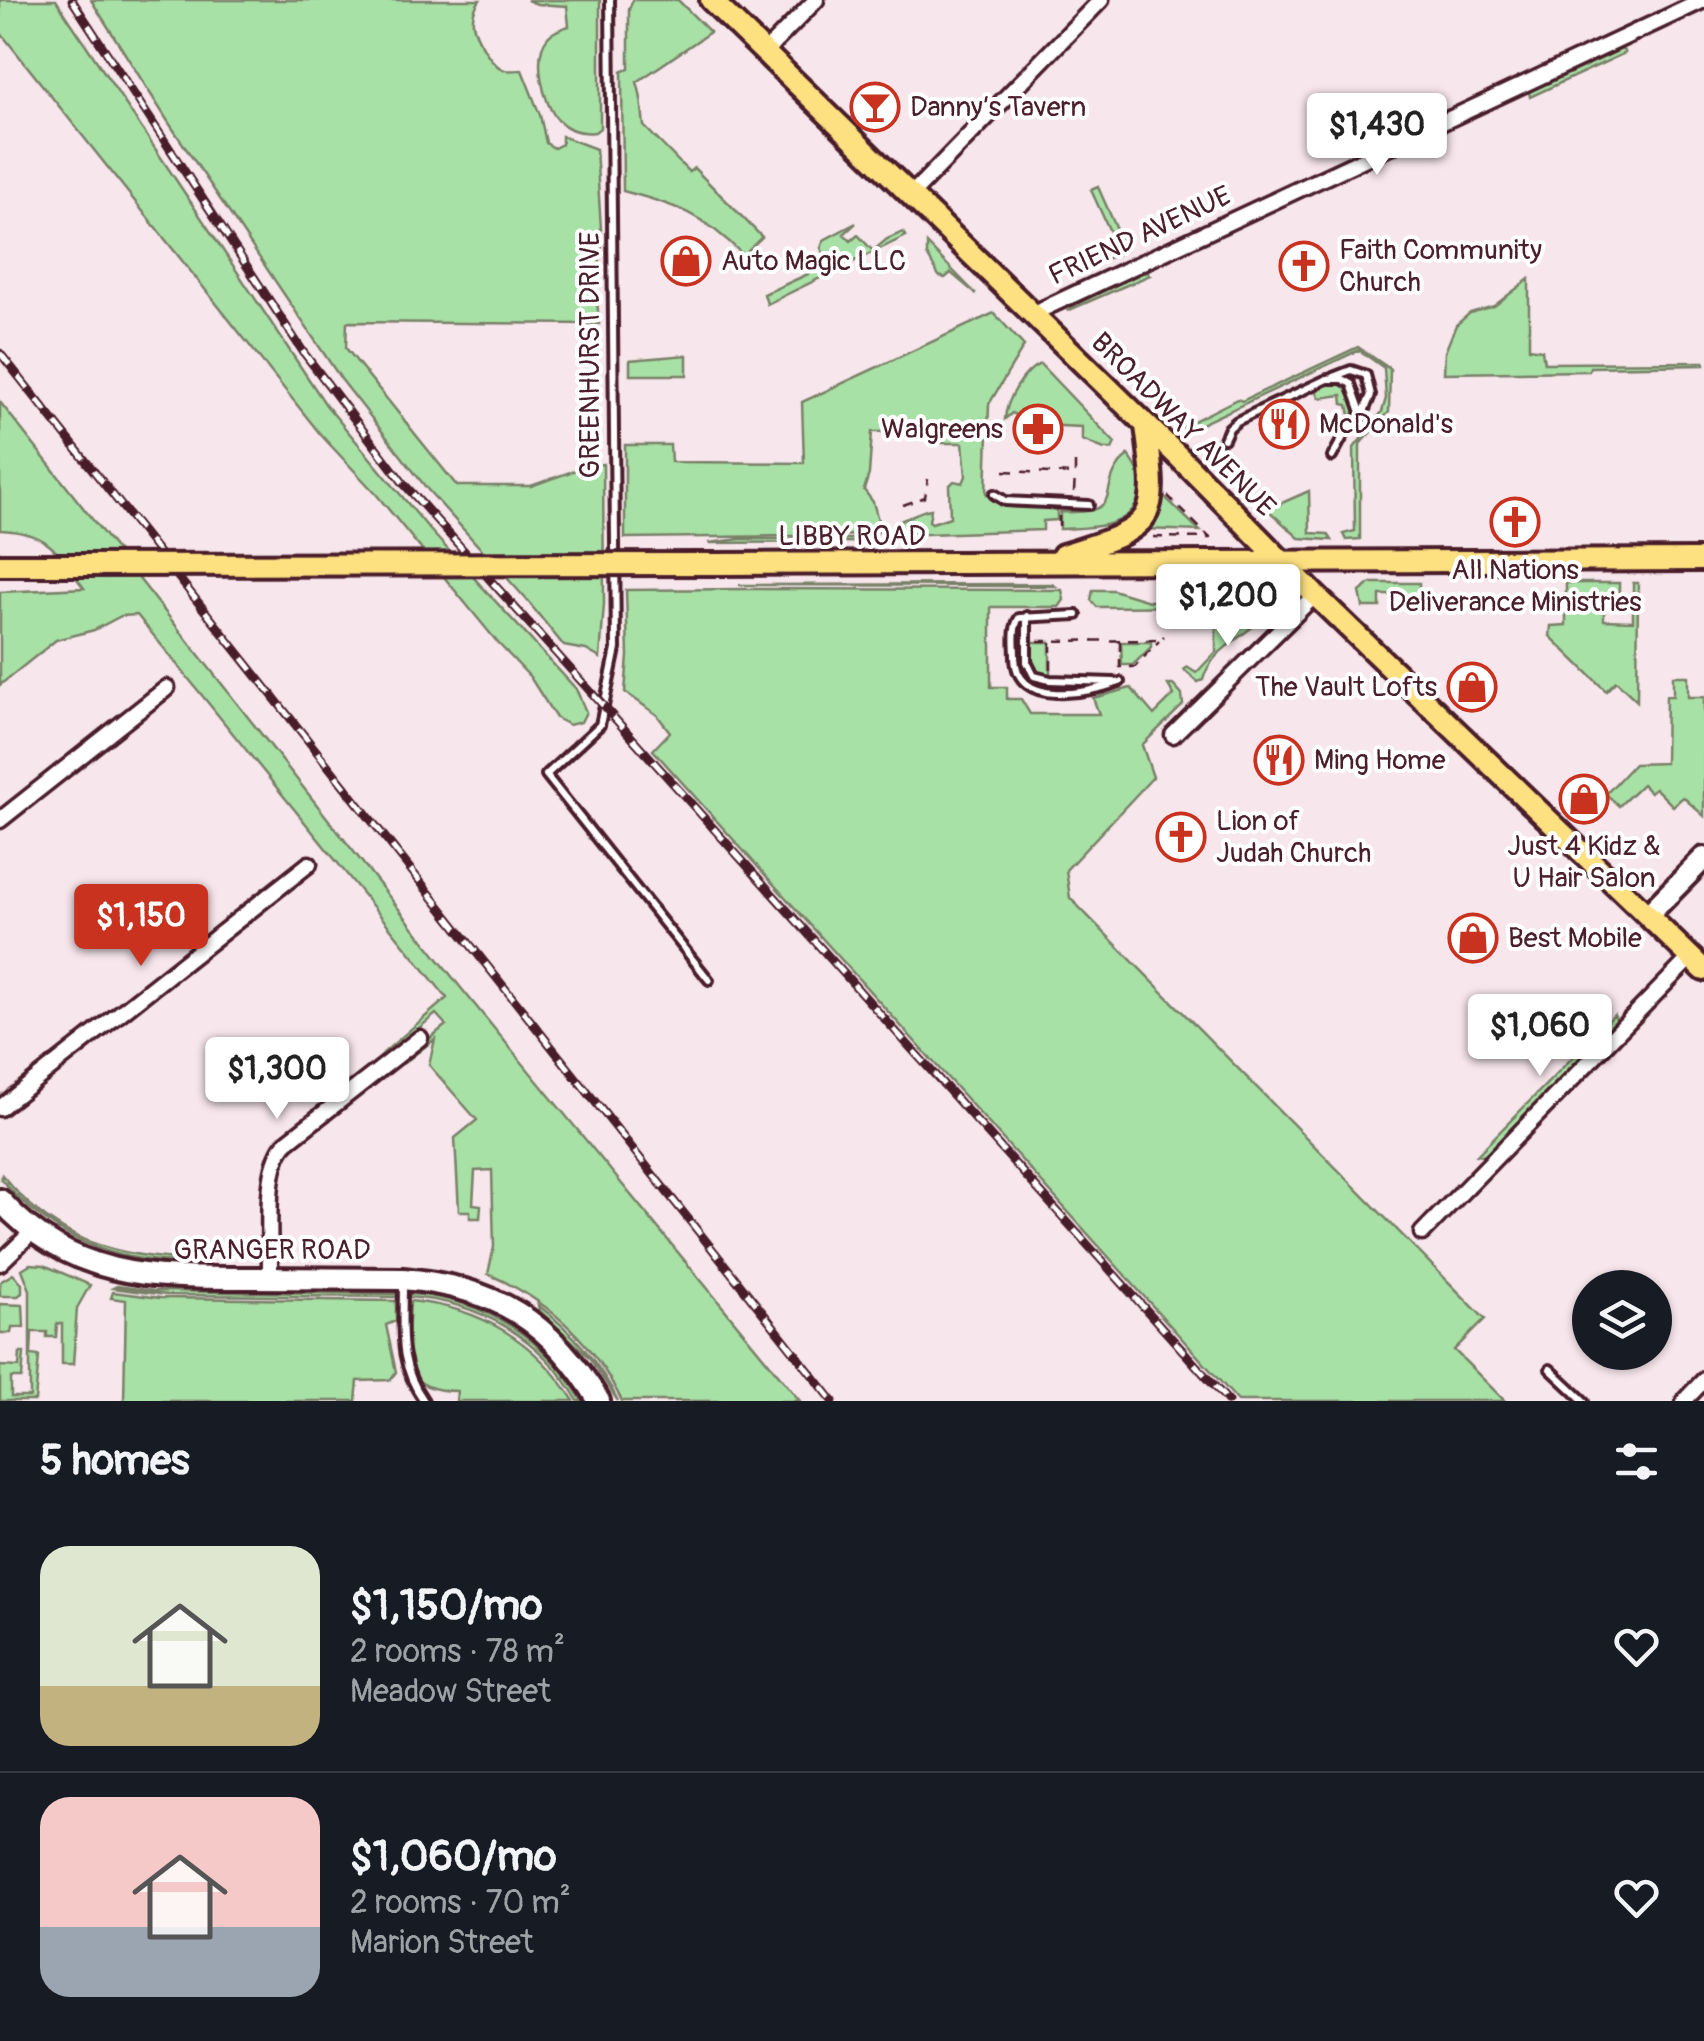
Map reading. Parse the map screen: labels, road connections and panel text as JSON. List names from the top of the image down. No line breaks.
{"streets":{"main road":["BROADWAY AVENUE","LIBBY ROAD"],"street":["FRIEND AVENUE","GRANGER ROAD"],"lane":["GREENHURST DRIVE"]},"crossings":[["FRIEND AVENUE","BROADWAY AVENUE"],["BROADWAY AVENUE","LIBBY ROAD"]],"places":{"bar":["Danny’s Tavern"],"shop":["Auto Magic LLC","The Vault Lofts","Just 4 Kidz & U Hair Salon","Best Mobile"],"church":["Faith Community Church","All Nations Deliverance Ministries","Lion of Judah Church"],"restaurant":["McDonald's","Ming Home"],"pharmacy":["Walgreens"]},"page":{"price":["$1,430","$1,200","$1,150","$1,060","$1,300"],"heading":"5 homes","list":[{"name":"$1,150/mo","note":"2 rooms · 78 m² · Meadow Street"},{"name":"$1,060/mo","note":"2 rooms · 70 m² · Marion Street"}]}}
